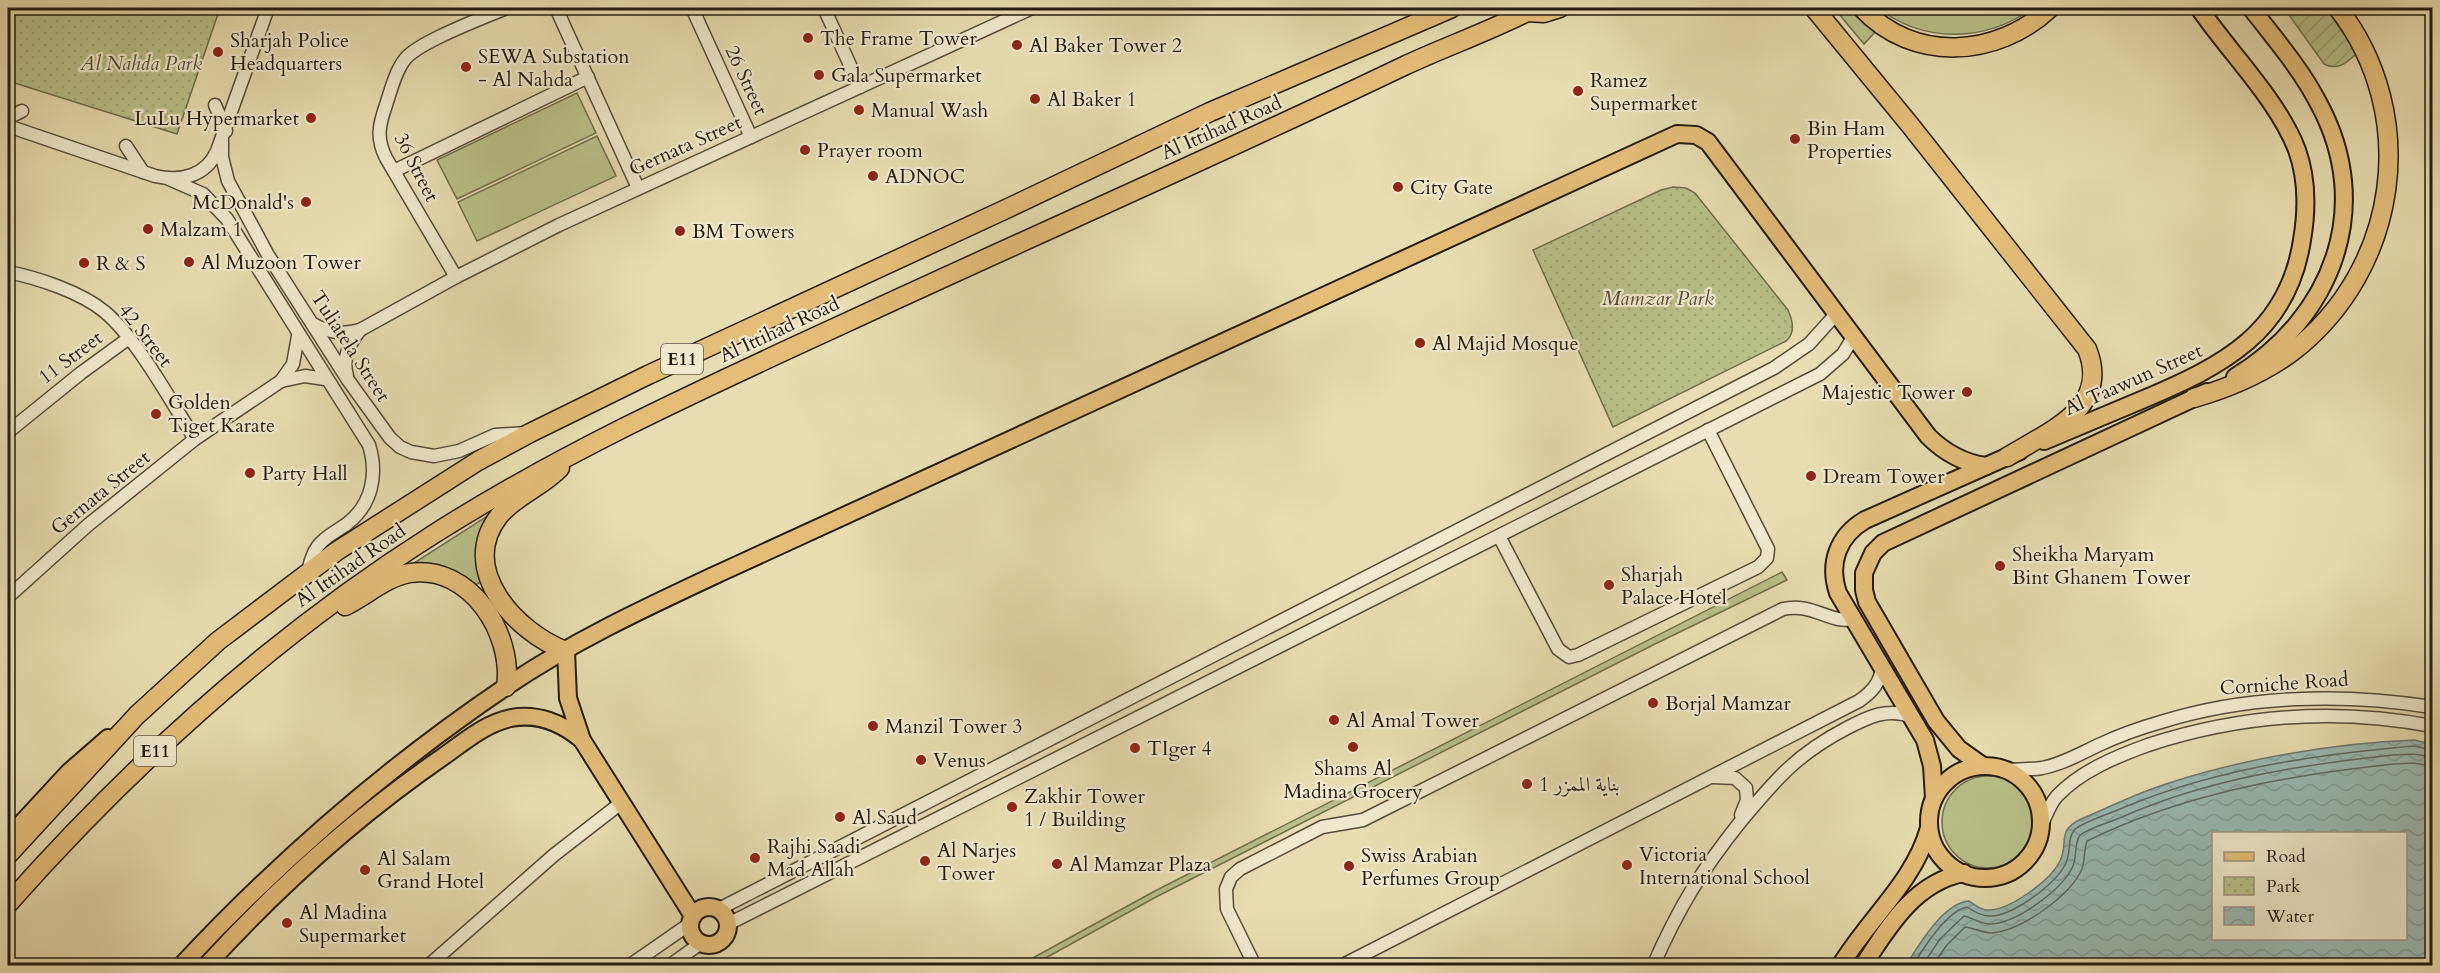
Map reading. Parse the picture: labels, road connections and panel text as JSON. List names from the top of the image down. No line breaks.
{"streets":{"highway":["Al Ittihad Road","E11"],"main road":["Al Taawun Street"],"street":["26 Street","Gernata Street","36 Street","42 Street","Tuliatela Street","11 Street","Corniche Road"]},"crossings":[["26 Street","Gernata Street"],["Al Ittihad Road","Tuliatela Street"],["Gernata Street","36 Street"],["Gernata Street","42 Street"],["Gernata Street","Tuliatela Street"],["42 Street","11 Street"],["Al Taawun Street","Corniche Road"]],"parks":["Al Nahda Park","Mamzar Park"],"places":["The Frame Tower","Al Baker Tower 2","Sharjah Police Headquarters","SEWA Substation - Al Nahda","Gala Supermarket","Ramez Supermarket","Al Baker 1","Manual Wash","LuLu Hypermarket","Bin Ham Properties","Prayer room","ADNOC","City Gate","McDonald's","Malzam 1","BM Towers","Al Muzoon Tower","R & S","Al Majid Mosque","Majestic Tower","Golden Tiget Karate","Party Hall","Dream Tower","Sheikha Maryam Bint Ghanem Tower","Sharjah Palace Hotel","Borjal Mamzar","Al Amal Tower","Manzil Tower 3","Shams Al Madina Grocery","TIger 4","Venus","بناية الممزر 1","Zakhir Tower 1 / Building","Al Saud","Rajhi Saadi Mad Allah","Al Narjes Tower","Al Mamzar Plaza","Victoria International School","Swiss Arabian Perfumes Group","Al Salam Grand Hotel","Al Madina Supermarket"],"legend":["Road","Park","Water"]}
